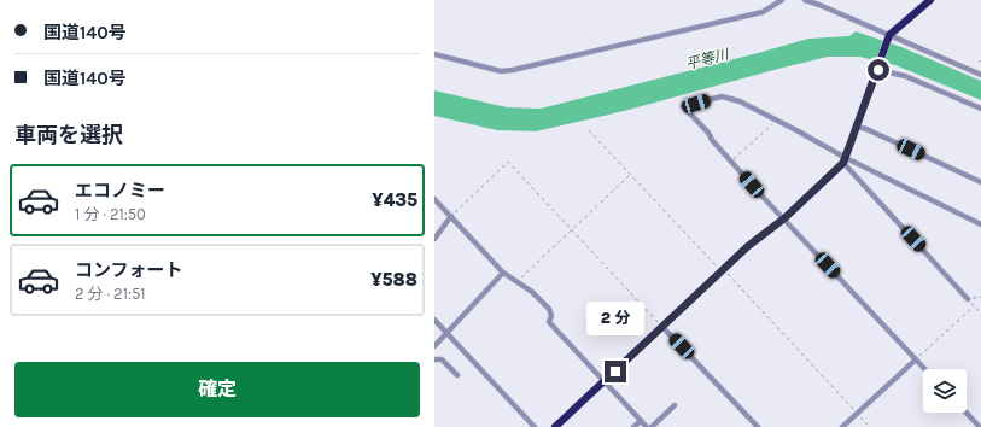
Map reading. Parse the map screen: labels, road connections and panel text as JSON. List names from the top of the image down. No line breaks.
{"water":["平等川"],"page":{"banner":["国道140号","国道140号"],"heading":"車両を選択","list":[{"name":"エコノミー","note":"1 分 · 21:50","value":"¥435"},{"name":"コンフォート","note":"2 分 · 21:51","value":"¥588"}],"bubble":"2 分","buttons":"確定"}}
